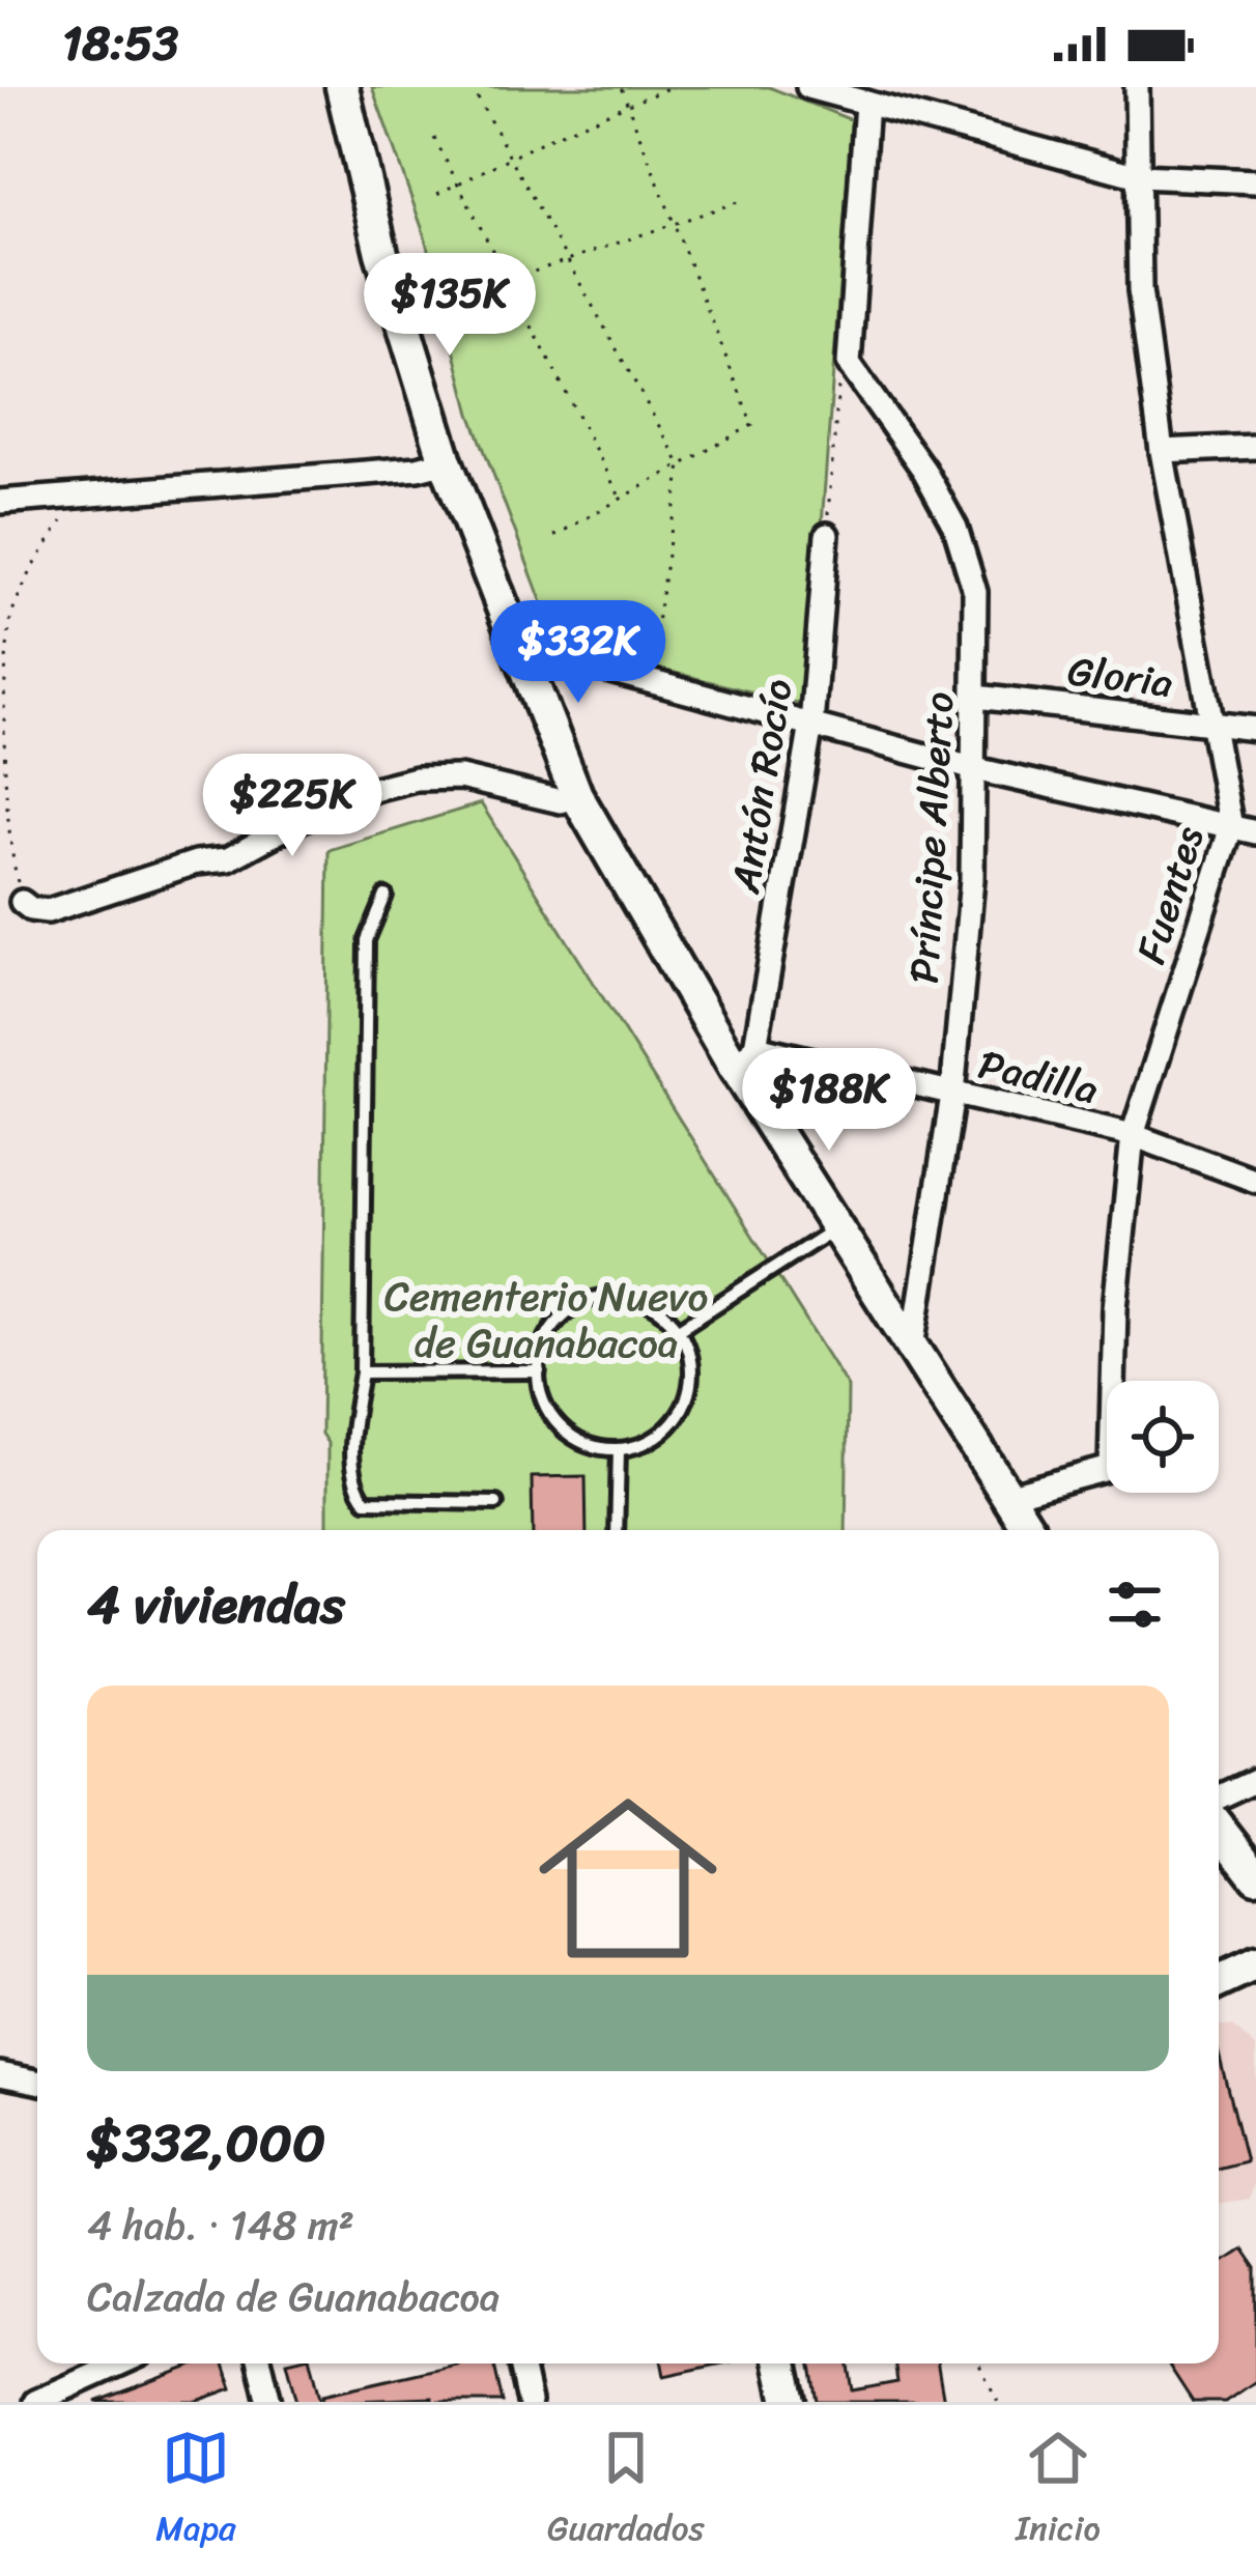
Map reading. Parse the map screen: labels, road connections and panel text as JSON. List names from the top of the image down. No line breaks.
{"streets":{"street":["Gloria","Antón Rocío","Príncipe Alberto","Fuentes","Padilla"]},"crossings":[["Gloria","Príncipe Alberto"],["Gloria","Fuentes"],["Antón Rocío","Padilla"],["Príncipe Alberto","Padilla"],["Fuentes","Padilla"]],"parks":["Cementerio Nuevo de Guanabacoa"],"page":{"status":"18:53","price":["$135K","$332K","$225K","$188K"],"heading":"4 viviendas","list":[{"name":"$332,000","note":"4 hab. · 148 m² · Calzada de Guanabacoa"}],"tabs":["Mapa","Guardados","Inicio"]}}
